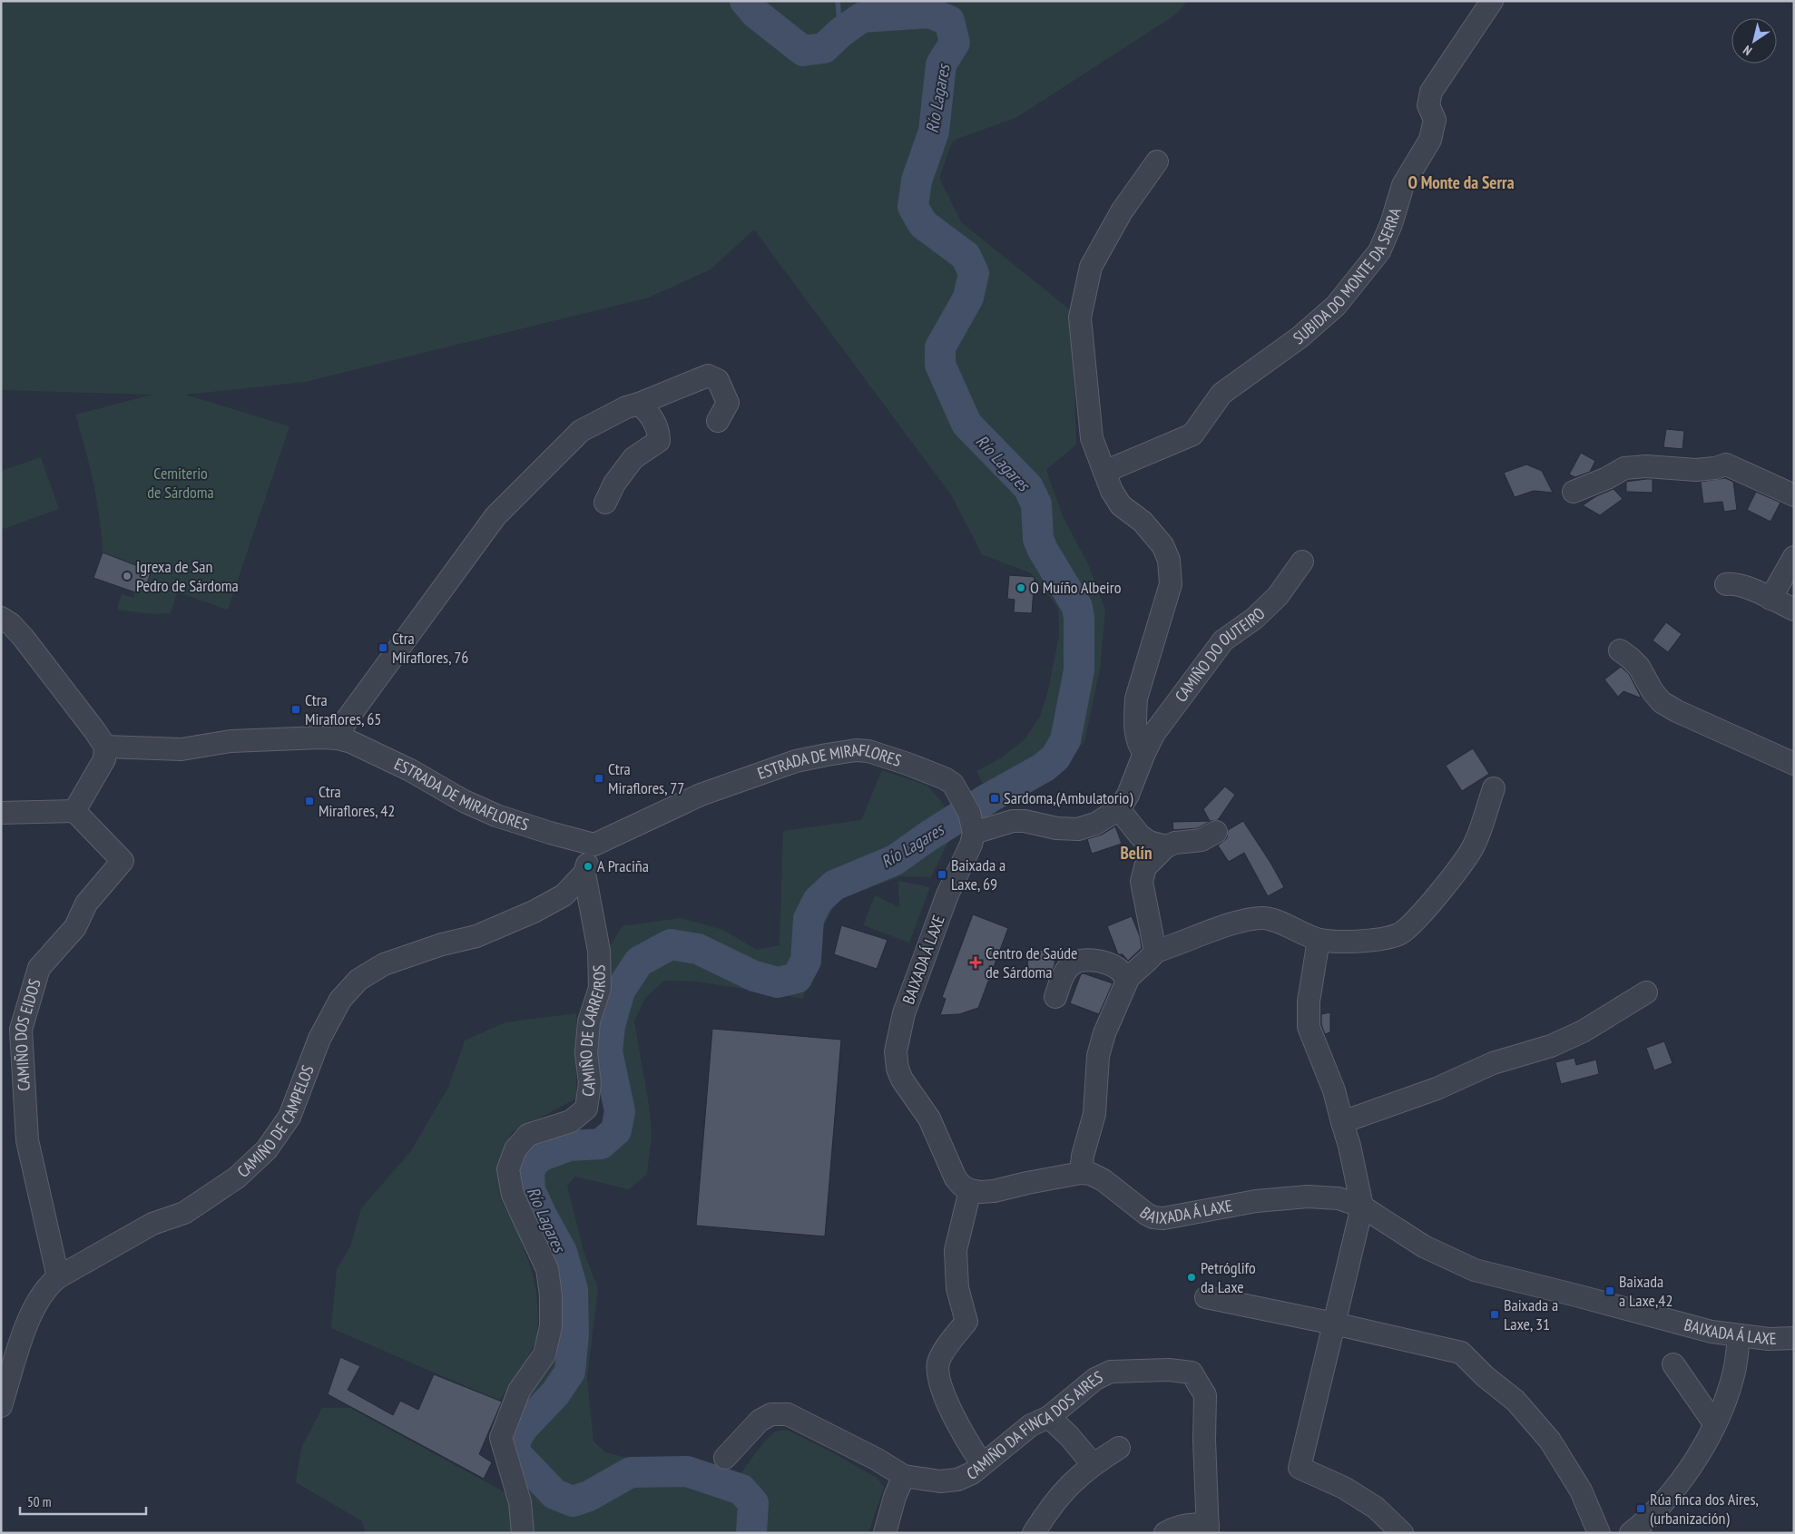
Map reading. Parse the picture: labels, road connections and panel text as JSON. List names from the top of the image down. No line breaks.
{"streets":{"street":["SUBIDA DO MONTE DA SERRA","CAMIÑO DO OUTEIRO","ESTRADA DE MIRAFLORES","BAIXADA Á LAXE","CAMIÑO DE CARREIROS","CAMIÑO DOS EIDOS","CAMIÑO DE CAMPELOS","CAMIÑO DA FINCA DOS AIRES"]},"crossings":[["ESTRADA DE MIRAFLORES","BAIXADA Á LAXE"],["ESTRADA DE MIRAFLORES","CAMIÑO DE CARREIROS"],["CAMIÑO DE CARREIROS","CAMIÑO DE CAMPELOS"],["CAMIÑO DOS EIDOS","CAMIÑO DE CAMPELOS"]],"districts":["O Monte da Serra","Belín"],"water":["Río Lagares"],"parks":["Cemiterio de Sárdoma"],"places":{"other":["Igrexa de San Pedro de Sárdoma","O Muíño Albeiro","A Praciña","Petróglifo da Laxe"],"transit":["Ctra Miraflores, 76","Ctra Miraflores, 65","Ctra Miraflores, 77","Sardoma,(Ambulatorio)","Ctra Miraflores, 42","Baixada a Laxe, 69","Baixada a Laxe,42","Baixada a Laxe, 31","Rúa finca dos Aires, (urbanización)"],"health":["Centro de Saúde de Sárdoma"]},"scale_bar":"50 m","north":"bottom left"}
